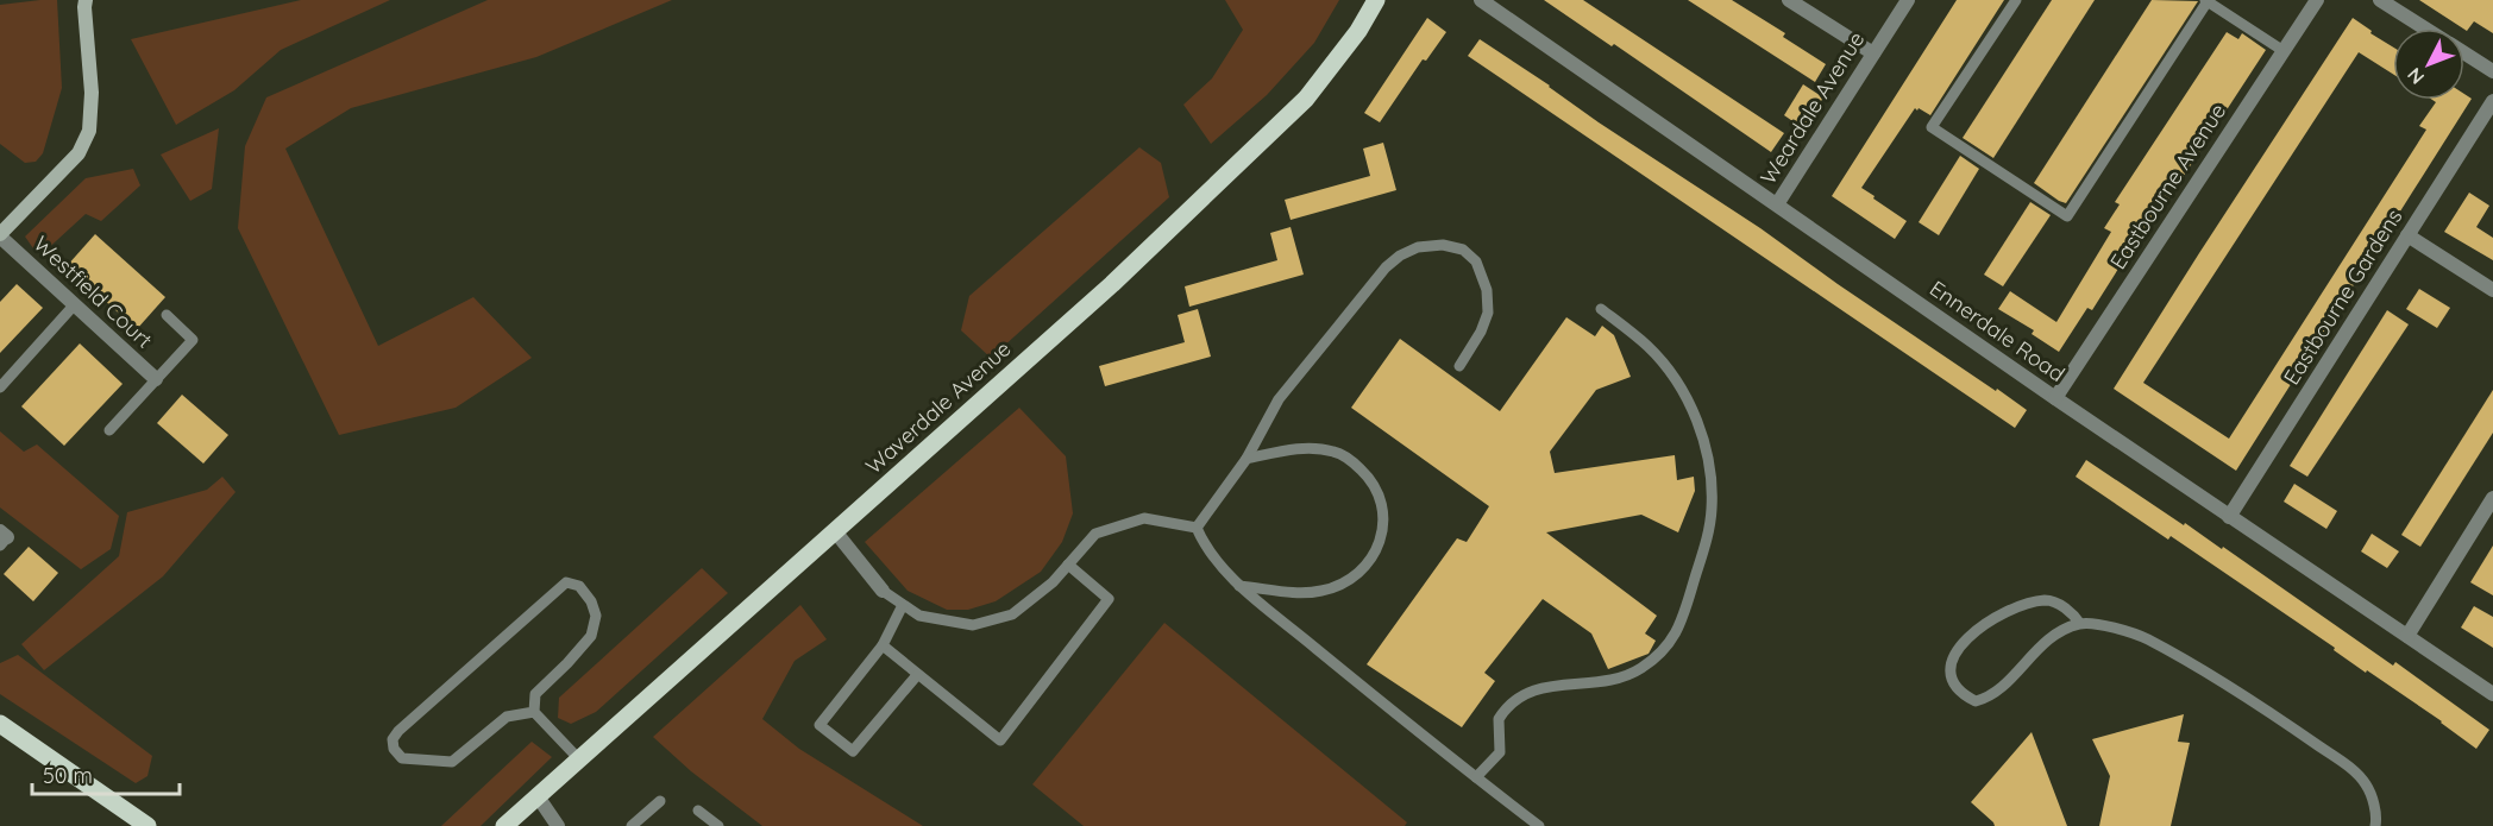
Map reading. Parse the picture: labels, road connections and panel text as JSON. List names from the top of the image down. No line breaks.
{"streets":{"main road":["Waverdale Avenue"],"street":["Weardale Avenue","Eastbourne Avenue","Westfield Court","Eastbourne Gardens","Ennerdale Road"]},"crossings":[["Weardale Avenue","Ennerdale Road"],["Eastbourne Avenue","Ennerdale Road"],["Eastbourne Gardens","Ennerdale Road"]],"scale_bar":"50 m","north":"bottom left"}
